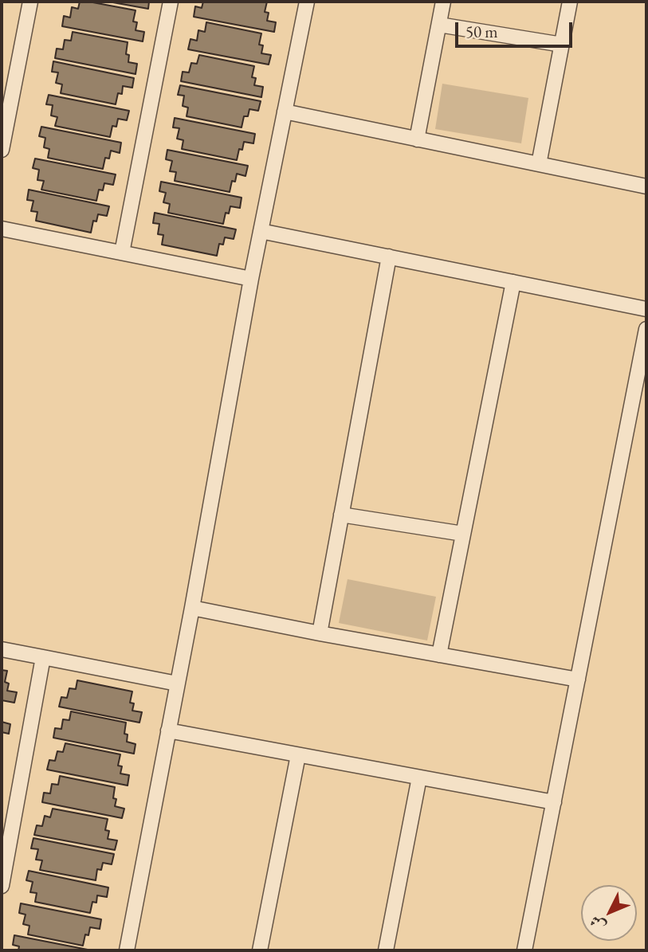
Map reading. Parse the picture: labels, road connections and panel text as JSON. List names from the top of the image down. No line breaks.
{"scale_bar":"50 m","north":"bottom left"}
